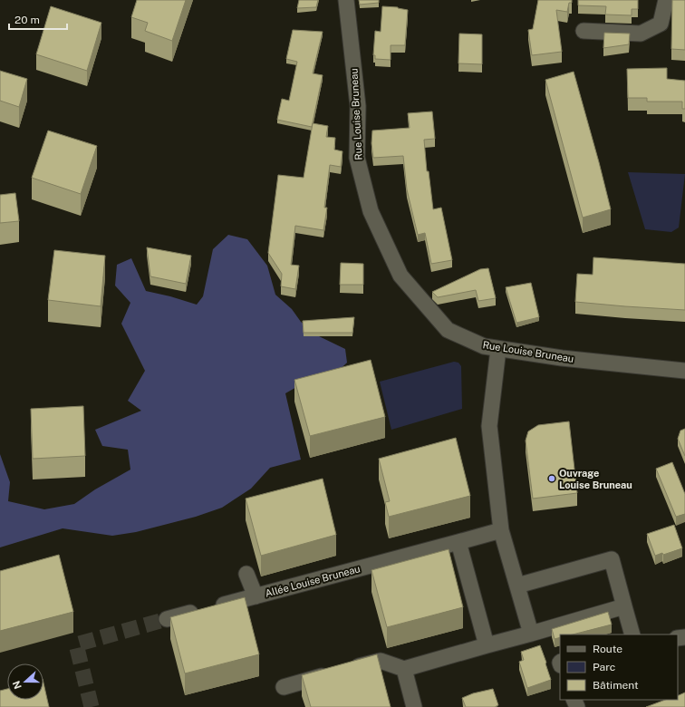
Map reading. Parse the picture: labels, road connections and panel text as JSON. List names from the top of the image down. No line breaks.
{"streets":{"street":["Rue Louise Bruneau","Allée Louise Bruneau"]},"places":["Ouvrage Louise Bruneau"],"legend":["Route","Parc","Bâtiment"],"scale_bar":"20 m","north":"left"}
